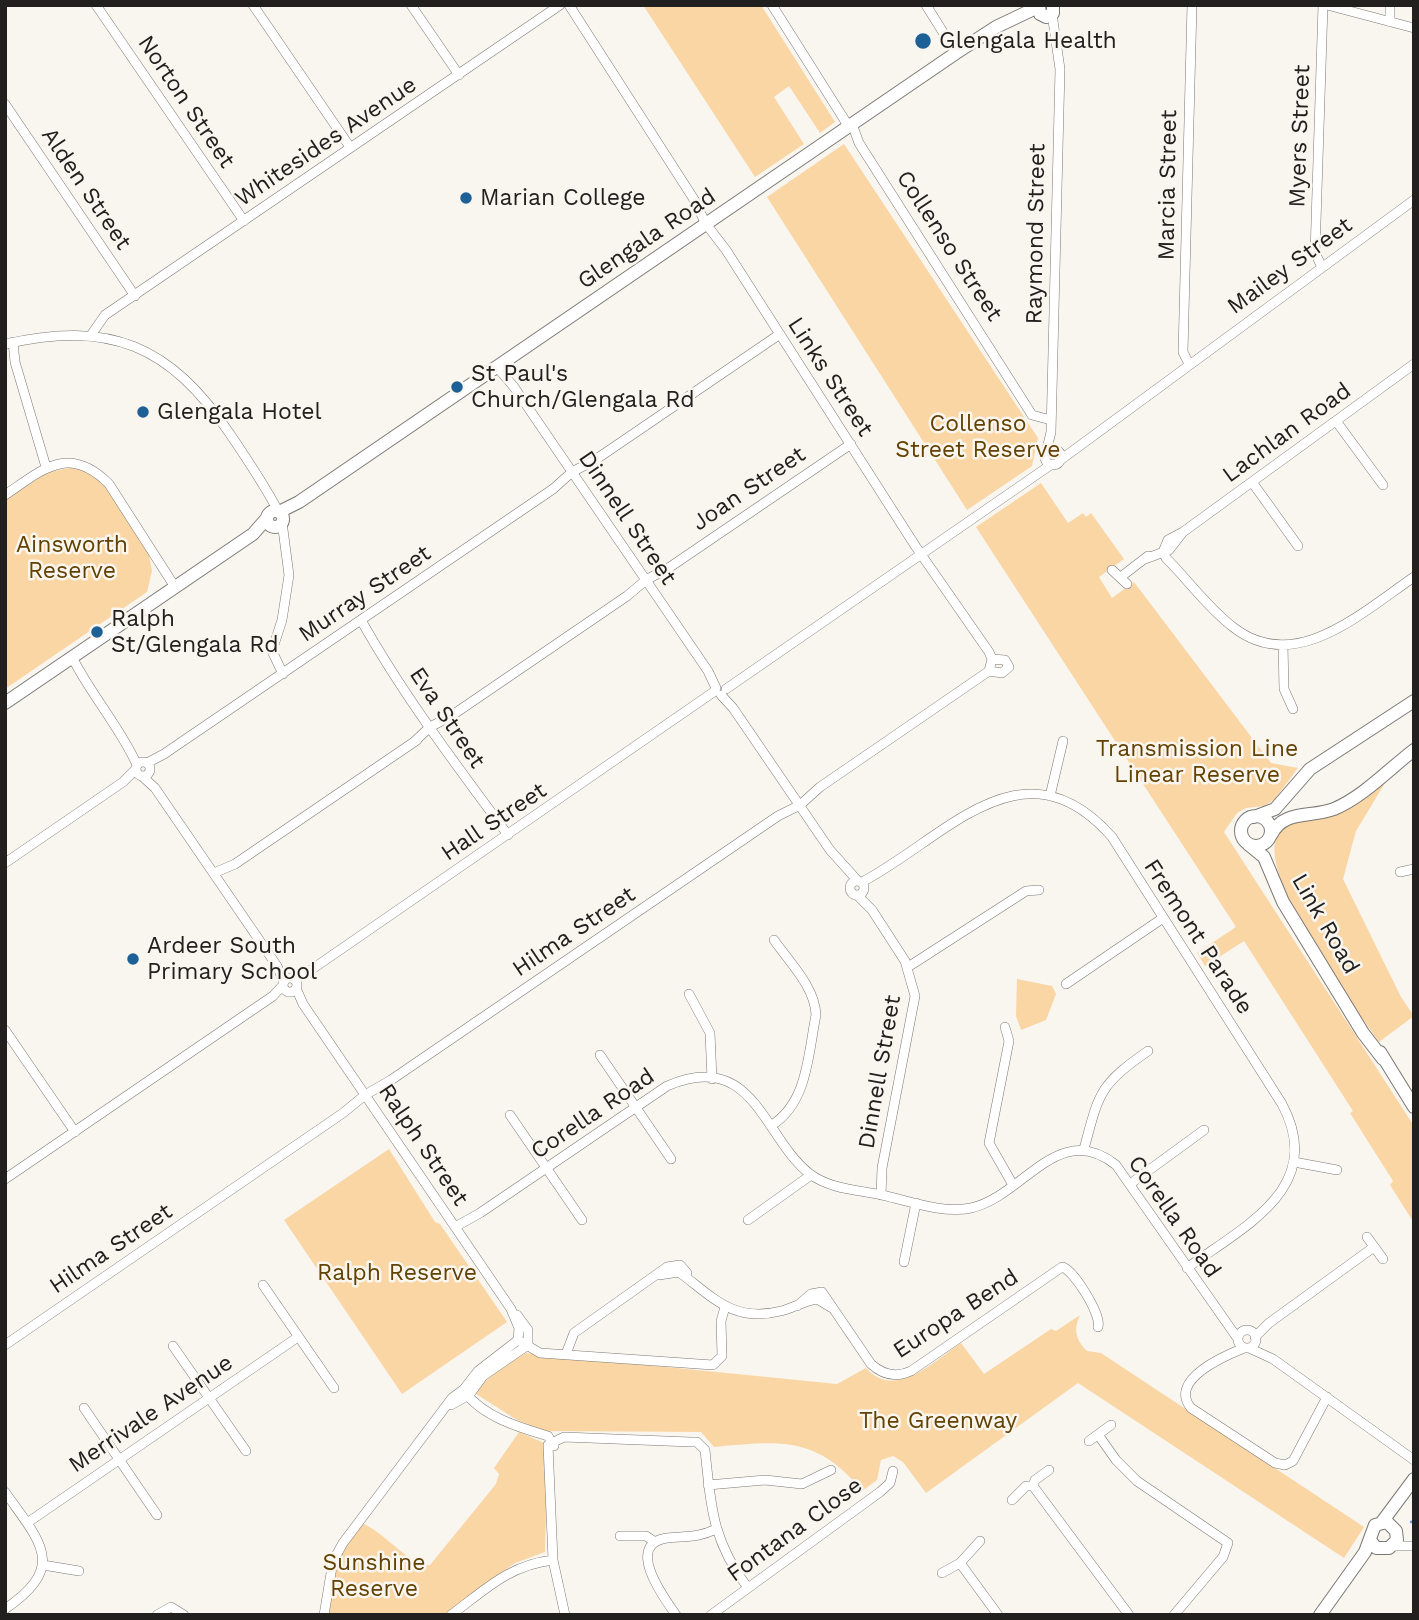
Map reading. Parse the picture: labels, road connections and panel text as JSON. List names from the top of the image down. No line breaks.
{"streets":{"street":["Norton Street","Myers Street","Whitesides Avenue","Marcia Street","Alden Street","Raymond Street","Glengala Road","Collenso Street","Mailey Street","Links Street","Lachlan Road","Joan Street","Dinnell Street","Murray Street","Eva Street","Hall Street","Link Road","Hilma Street","Fremont Parade","Corella Road","Ralph Street","Europa Bend","Merrivale Avenue","Fontana Close"]},"crossings":[["Norton Street","Whitesides Avenue"],["Myers Street","Mailey Street"],["Whitesides Avenue","Alden Street"],["Marcia Street","Mailey Street"],["Raymond Street","Glengala Road"],["Raymond Street","Collenso Street"],["Raymond Street","Hall Street"],["Glengala Road","Collenso Street"],["Glengala Road","Links Street"],["Glengala Road","Dinnell Street"],["Glengala Road","Ralph Street"],["Links Street","Joan Street"],["Links Street","Murray Street"],["Links Street","Hall Street"],["Links Street","Hilma Street"],["Joan Street","Dinnell Street"],["Joan Street","Eva Street"],["Joan Street","Ralph Street"],["Dinnell Street","Murray Street"],["Dinnell Street","Hall Street"],["Dinnell Street","Hilma Street"],["Dinnell Street","Fremont Parade"],["Murray Street","Eva Street"],["Murray Street","Ralph Street"],["Eva Street","Hall Street"],["Hall Street","Ralph Street"],["Hilma Street","Ralph Street"],["Fremont Parade","Corella Road"],["Corella Road","Ralph Street"]],"parks":["Collenso Street Reserve","Ainsworth Reserve","Transmission Line Linear Reserve","Ralph Reserve","The Greenway","Sunshine Reserve"],"places":["Glengala Health","Marian College","St Paul's Church/Glengala Rd","Glengala Hotel","Ralph St/Glengala Rd","Ardeer South Primary School"]}
